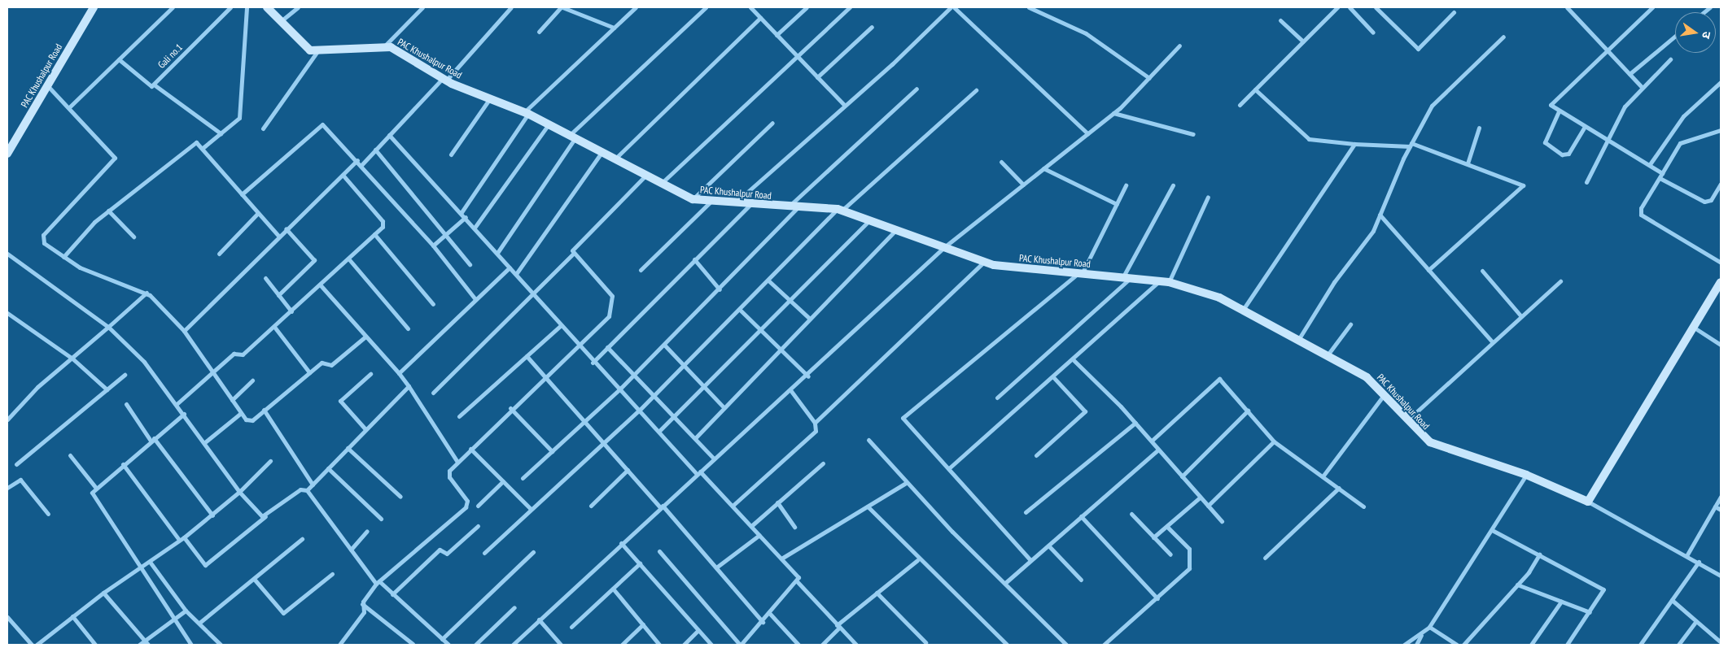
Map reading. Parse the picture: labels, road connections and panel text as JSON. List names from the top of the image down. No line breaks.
{"streets":{"main road":["PAC Khushalpur Road"],"street":["Gali no.1"]},"north":"right"}
